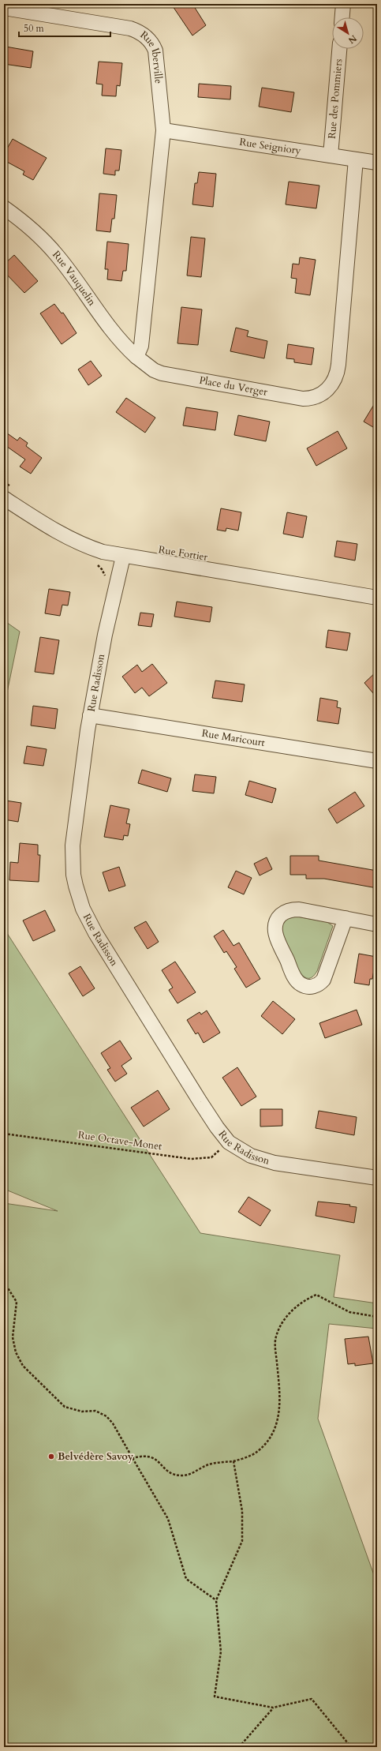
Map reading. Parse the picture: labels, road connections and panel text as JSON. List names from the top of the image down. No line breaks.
{"streets":{"street":["Rue Iberville","Rue des Pommiers","Rue Seigniory","Rue Vauquelin","Place du Verger","Rue Fortier","Rue Radisson","Rue Maricourt"],"path":["Rue Octave-Monet"]},"crossings":[["Rue Iberville","Rue Seigniory"],["Rue des Pommiers","Rue Seigniory"],["Rue Seigniory","Place du Verger"],["Rue Vauquelin","Place du Verger"],["Rue Fortier","Rue Radisson"],["Rue Radisson","Rue Maricourt"],["Rue Radisson","Rue Octave-Monet"]],"places":["Belvédère Savoy"],"scale_bar":"50 m","north":"bottom right"}
